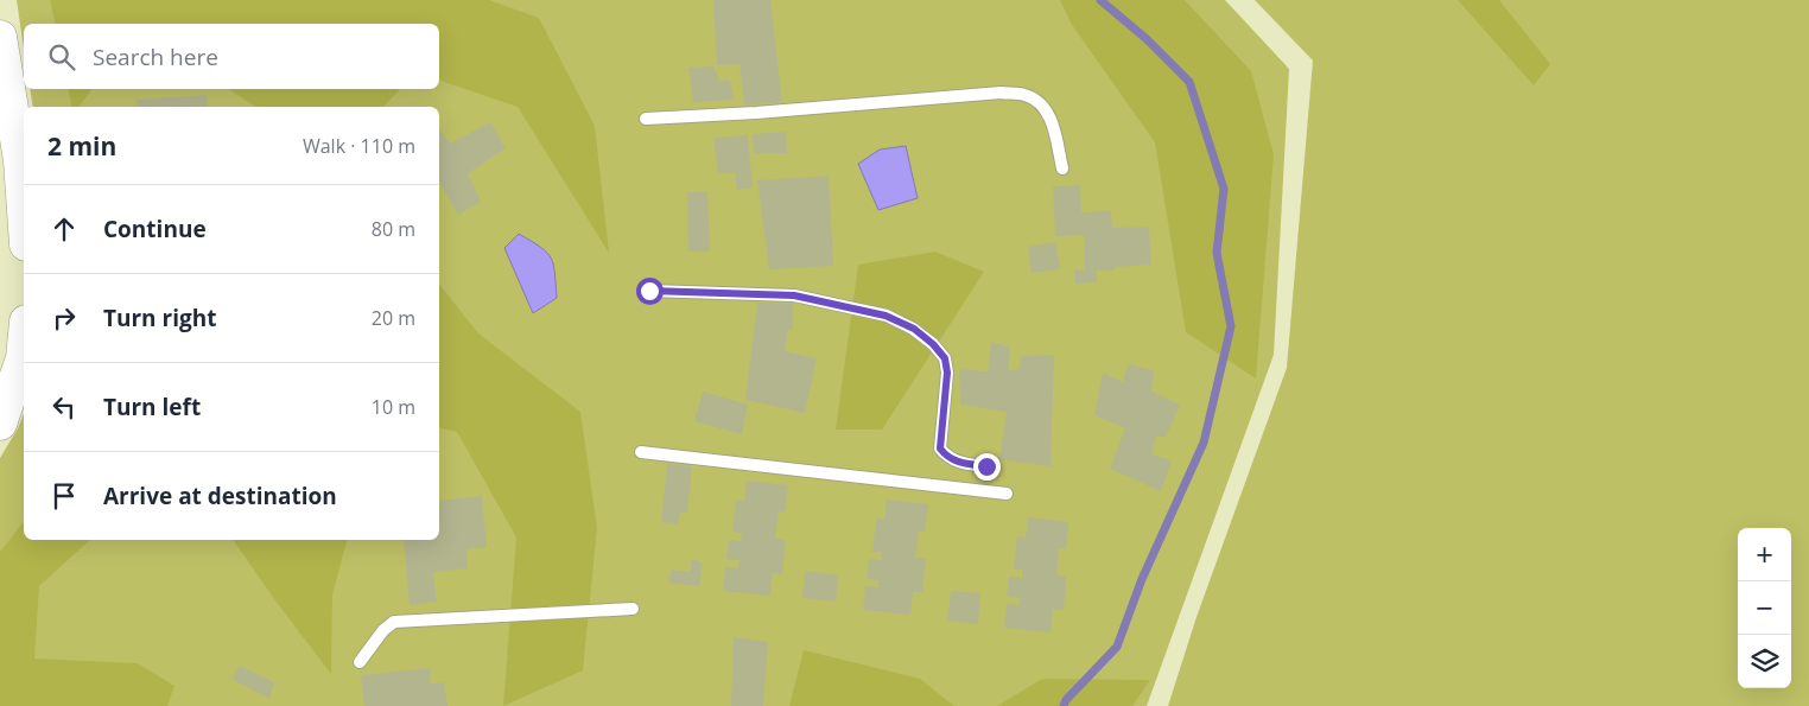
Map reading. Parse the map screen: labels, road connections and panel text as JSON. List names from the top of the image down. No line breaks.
{"page":{"search":"Search here","heading":["2 min","Walk · 110 m"],"list":[["Continue","80 m"],["Turn right","20 m"],["Turn left","10 m"],"Arrive at destination"],"map_buttons":["+","−"]}}
